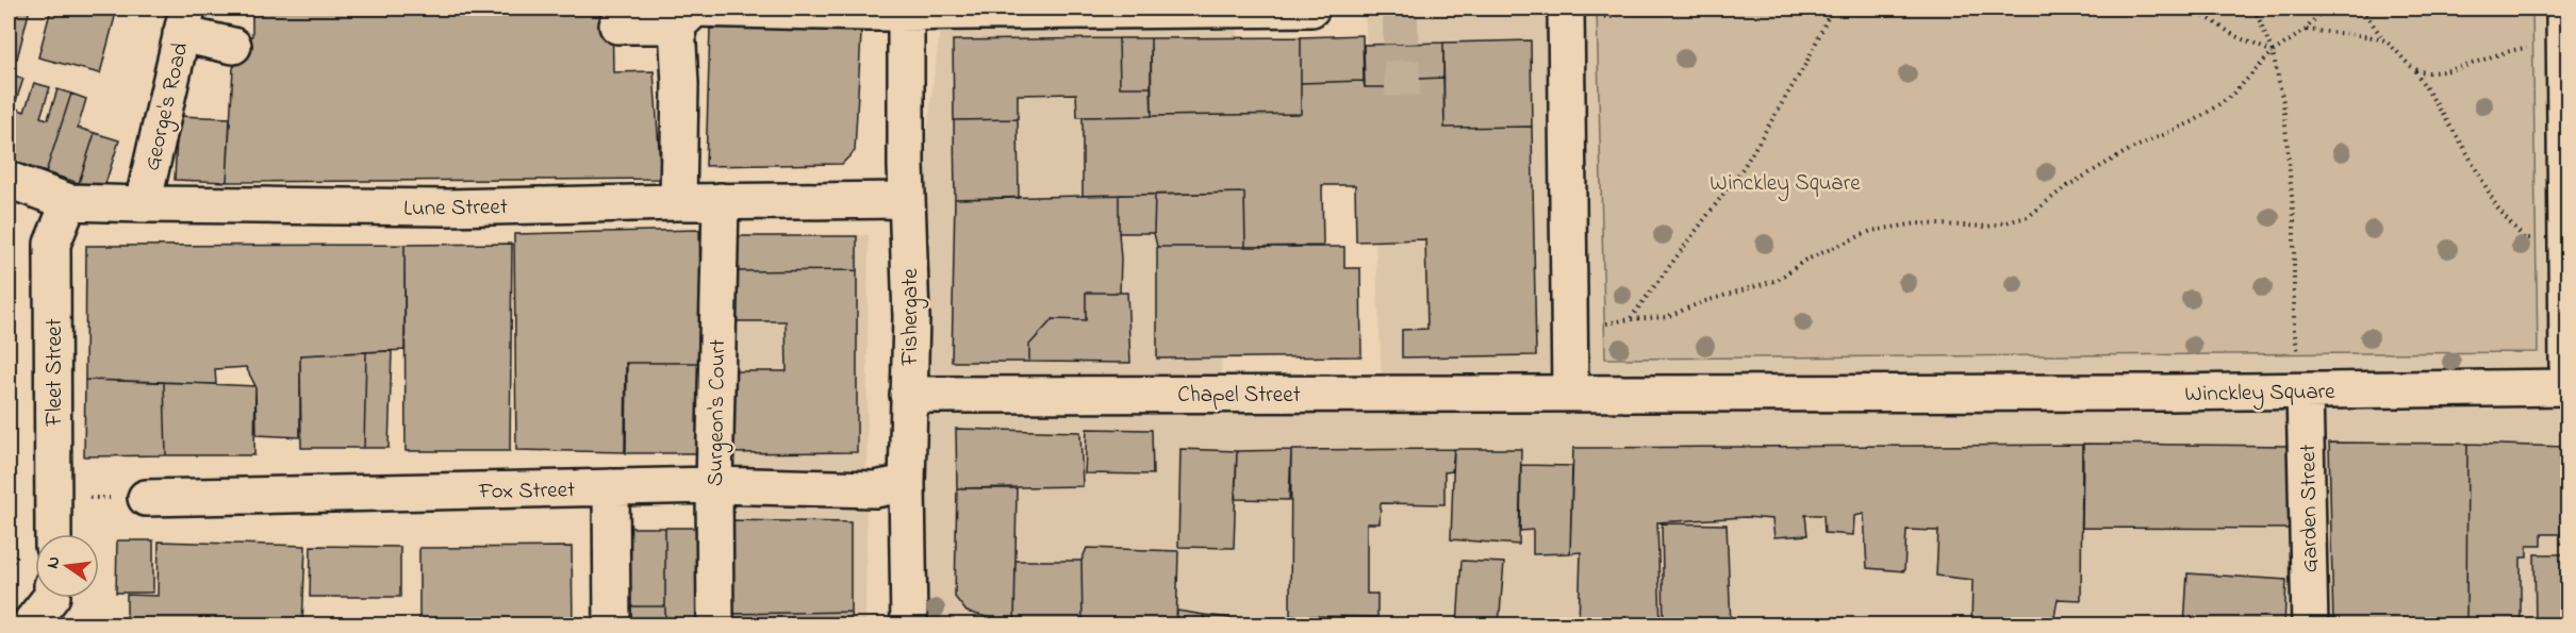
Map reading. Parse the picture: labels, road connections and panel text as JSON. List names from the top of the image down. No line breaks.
{"streets":{"street":["George's Road","Lune Street","Fishergate","Fleet Street","Winckley Square","Chapel Street","Surgeon's Court","Fox Street","Garden Street"]},"crossings":[["George's Road","Lune Street"],["Lune Street","Fishergate"],["Lune Street","Fleet Street"],["Lune Street","Surgeon's Court"],["Fishergate","Chapel Street"],["Fishergate","Fox Street"],["Winckley Square","Chapel Street"],["Winckley Square","Garden Street"],["Surgeon's Court","Fox Street"]],"parks":["Winckley Square"],"north":"left"}
